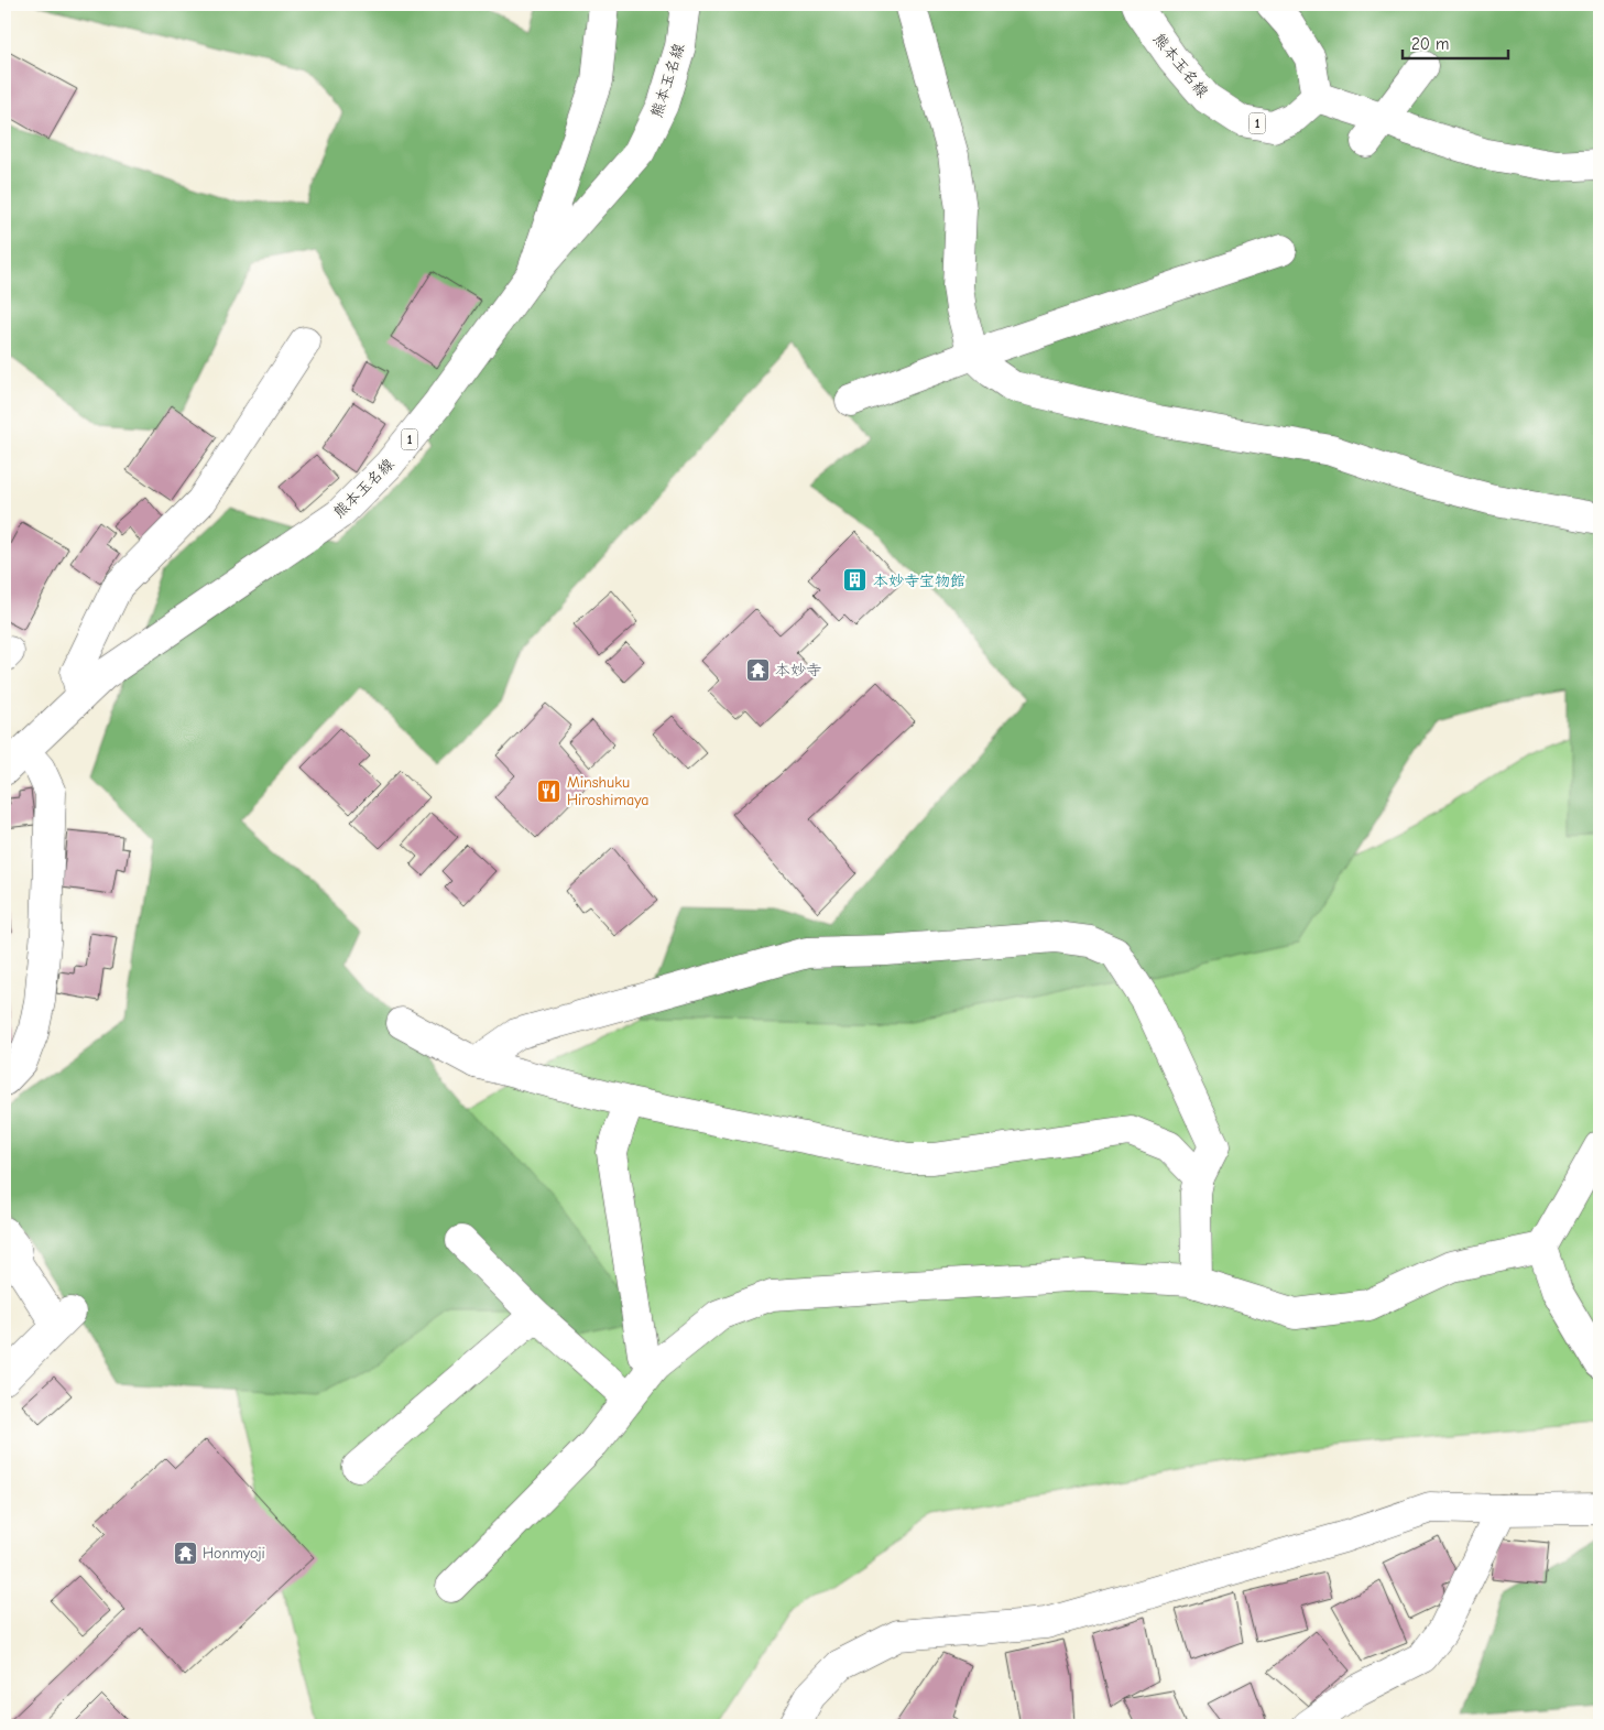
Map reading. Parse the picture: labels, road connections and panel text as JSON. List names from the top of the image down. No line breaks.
{"streets":{"street":["熊本玉名線","1"]},"places":{"building":["本妙寺宝物館"],"temple":["本妙寺","Honmyoji"],"restaurant":["Minshuku Hiroshimaya"]},"scale_bar":"20 m"}
